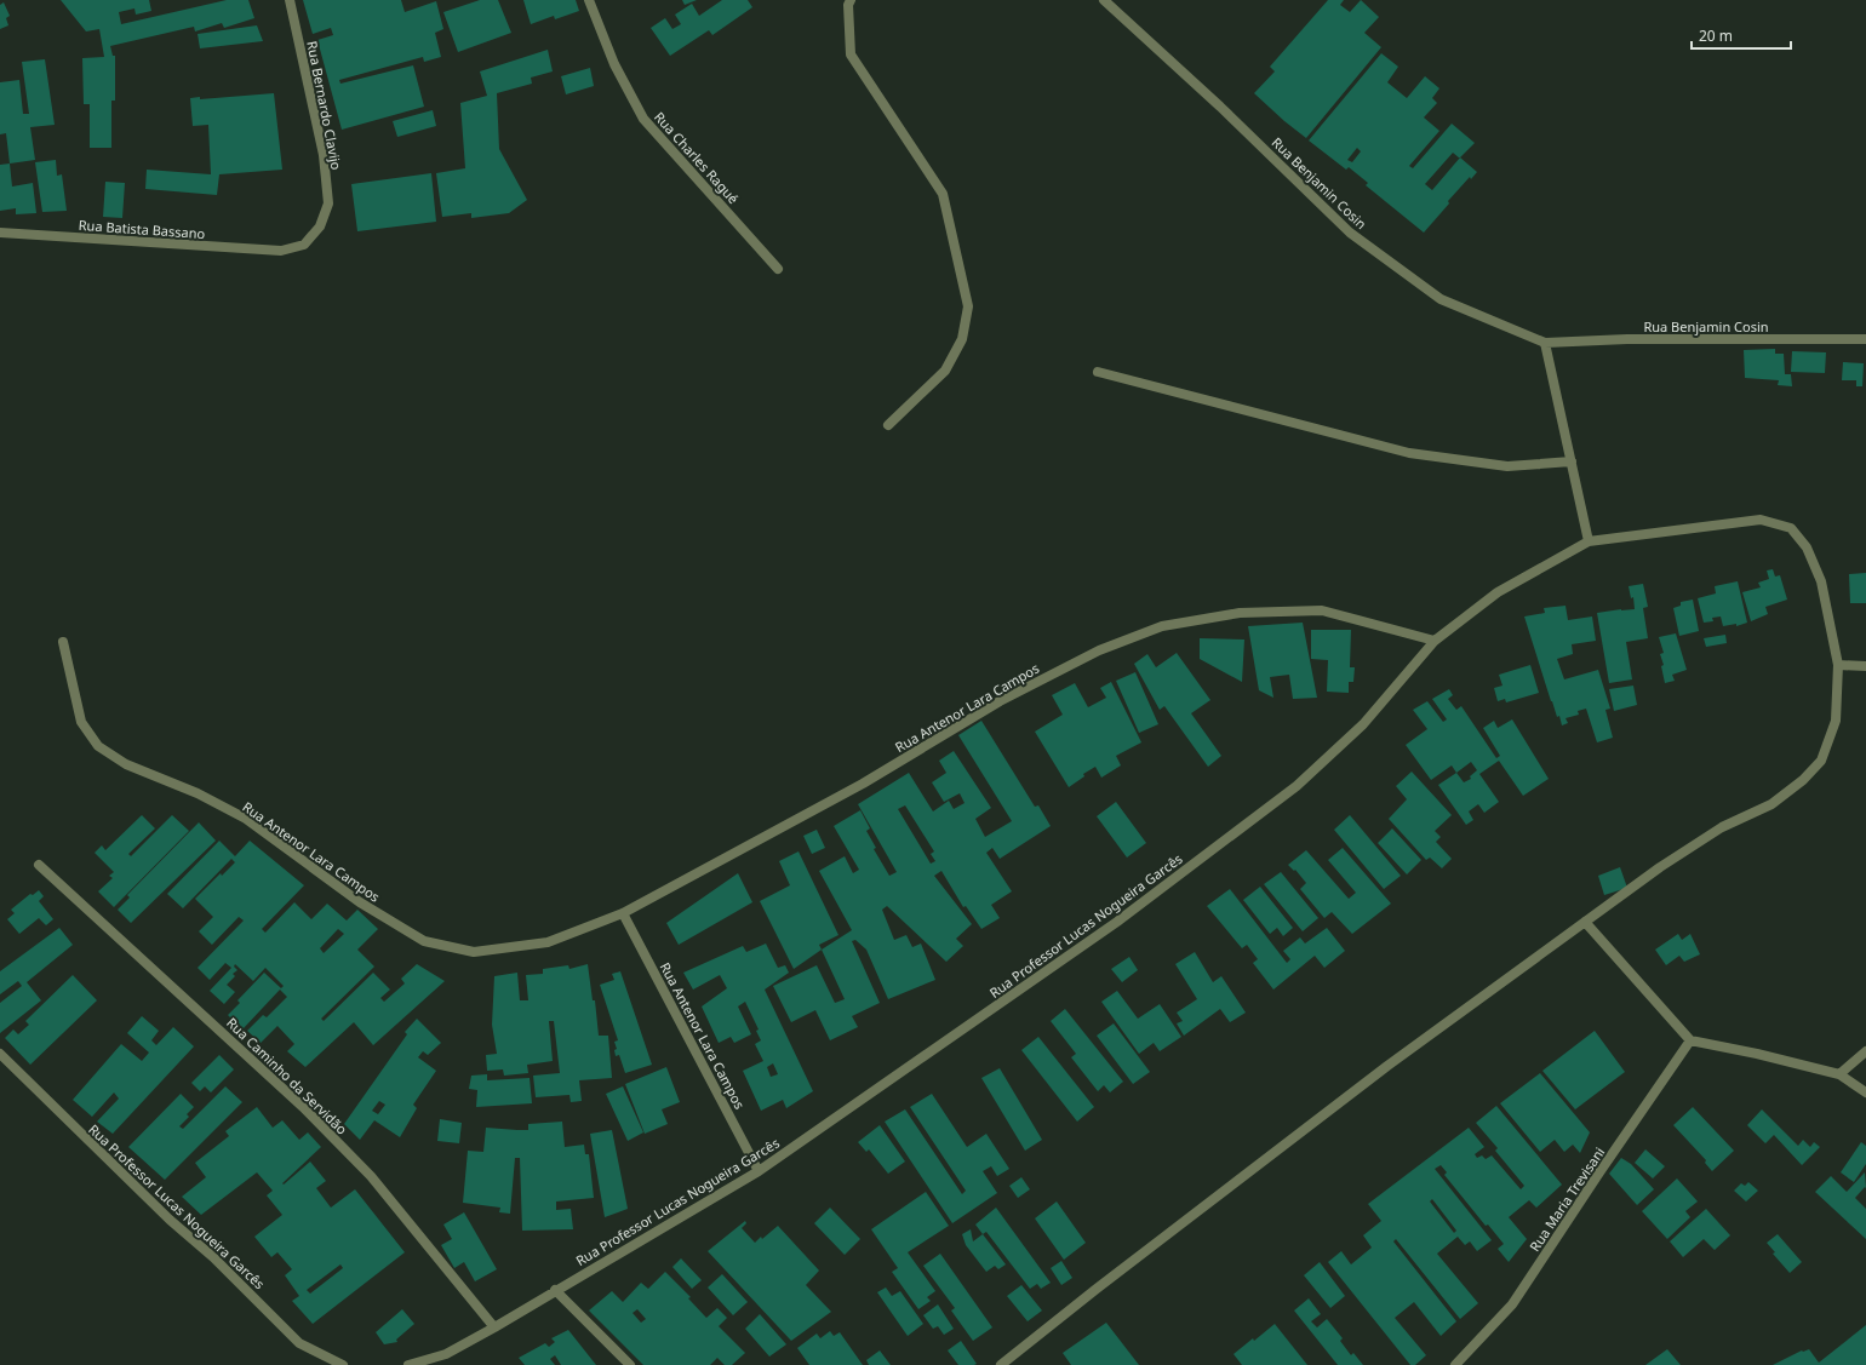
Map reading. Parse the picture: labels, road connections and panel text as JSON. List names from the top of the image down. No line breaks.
{"streets":{"street":["Rua Bernardo Clavijo","Rua Charles Ragué","Rua Benjamin Cosin","Rua Batista Bassano","Rua Antenor Lara Campos","Rua Professor Lucas Nogueira Garcês","Rua Caminho da Servidão","Rua Maria Trevisani"]},"crossings":[["Rua Bernardo Clavijo","Rua Batista Bassano"],["Rua Antenor Lara Campos","Rua Professor Lucas Nogueira Garcês"],["Rua Professor Lucas Nogueira Garcês","Rua Caminho da Servidão"]],"scale_bar":"20 m"}
